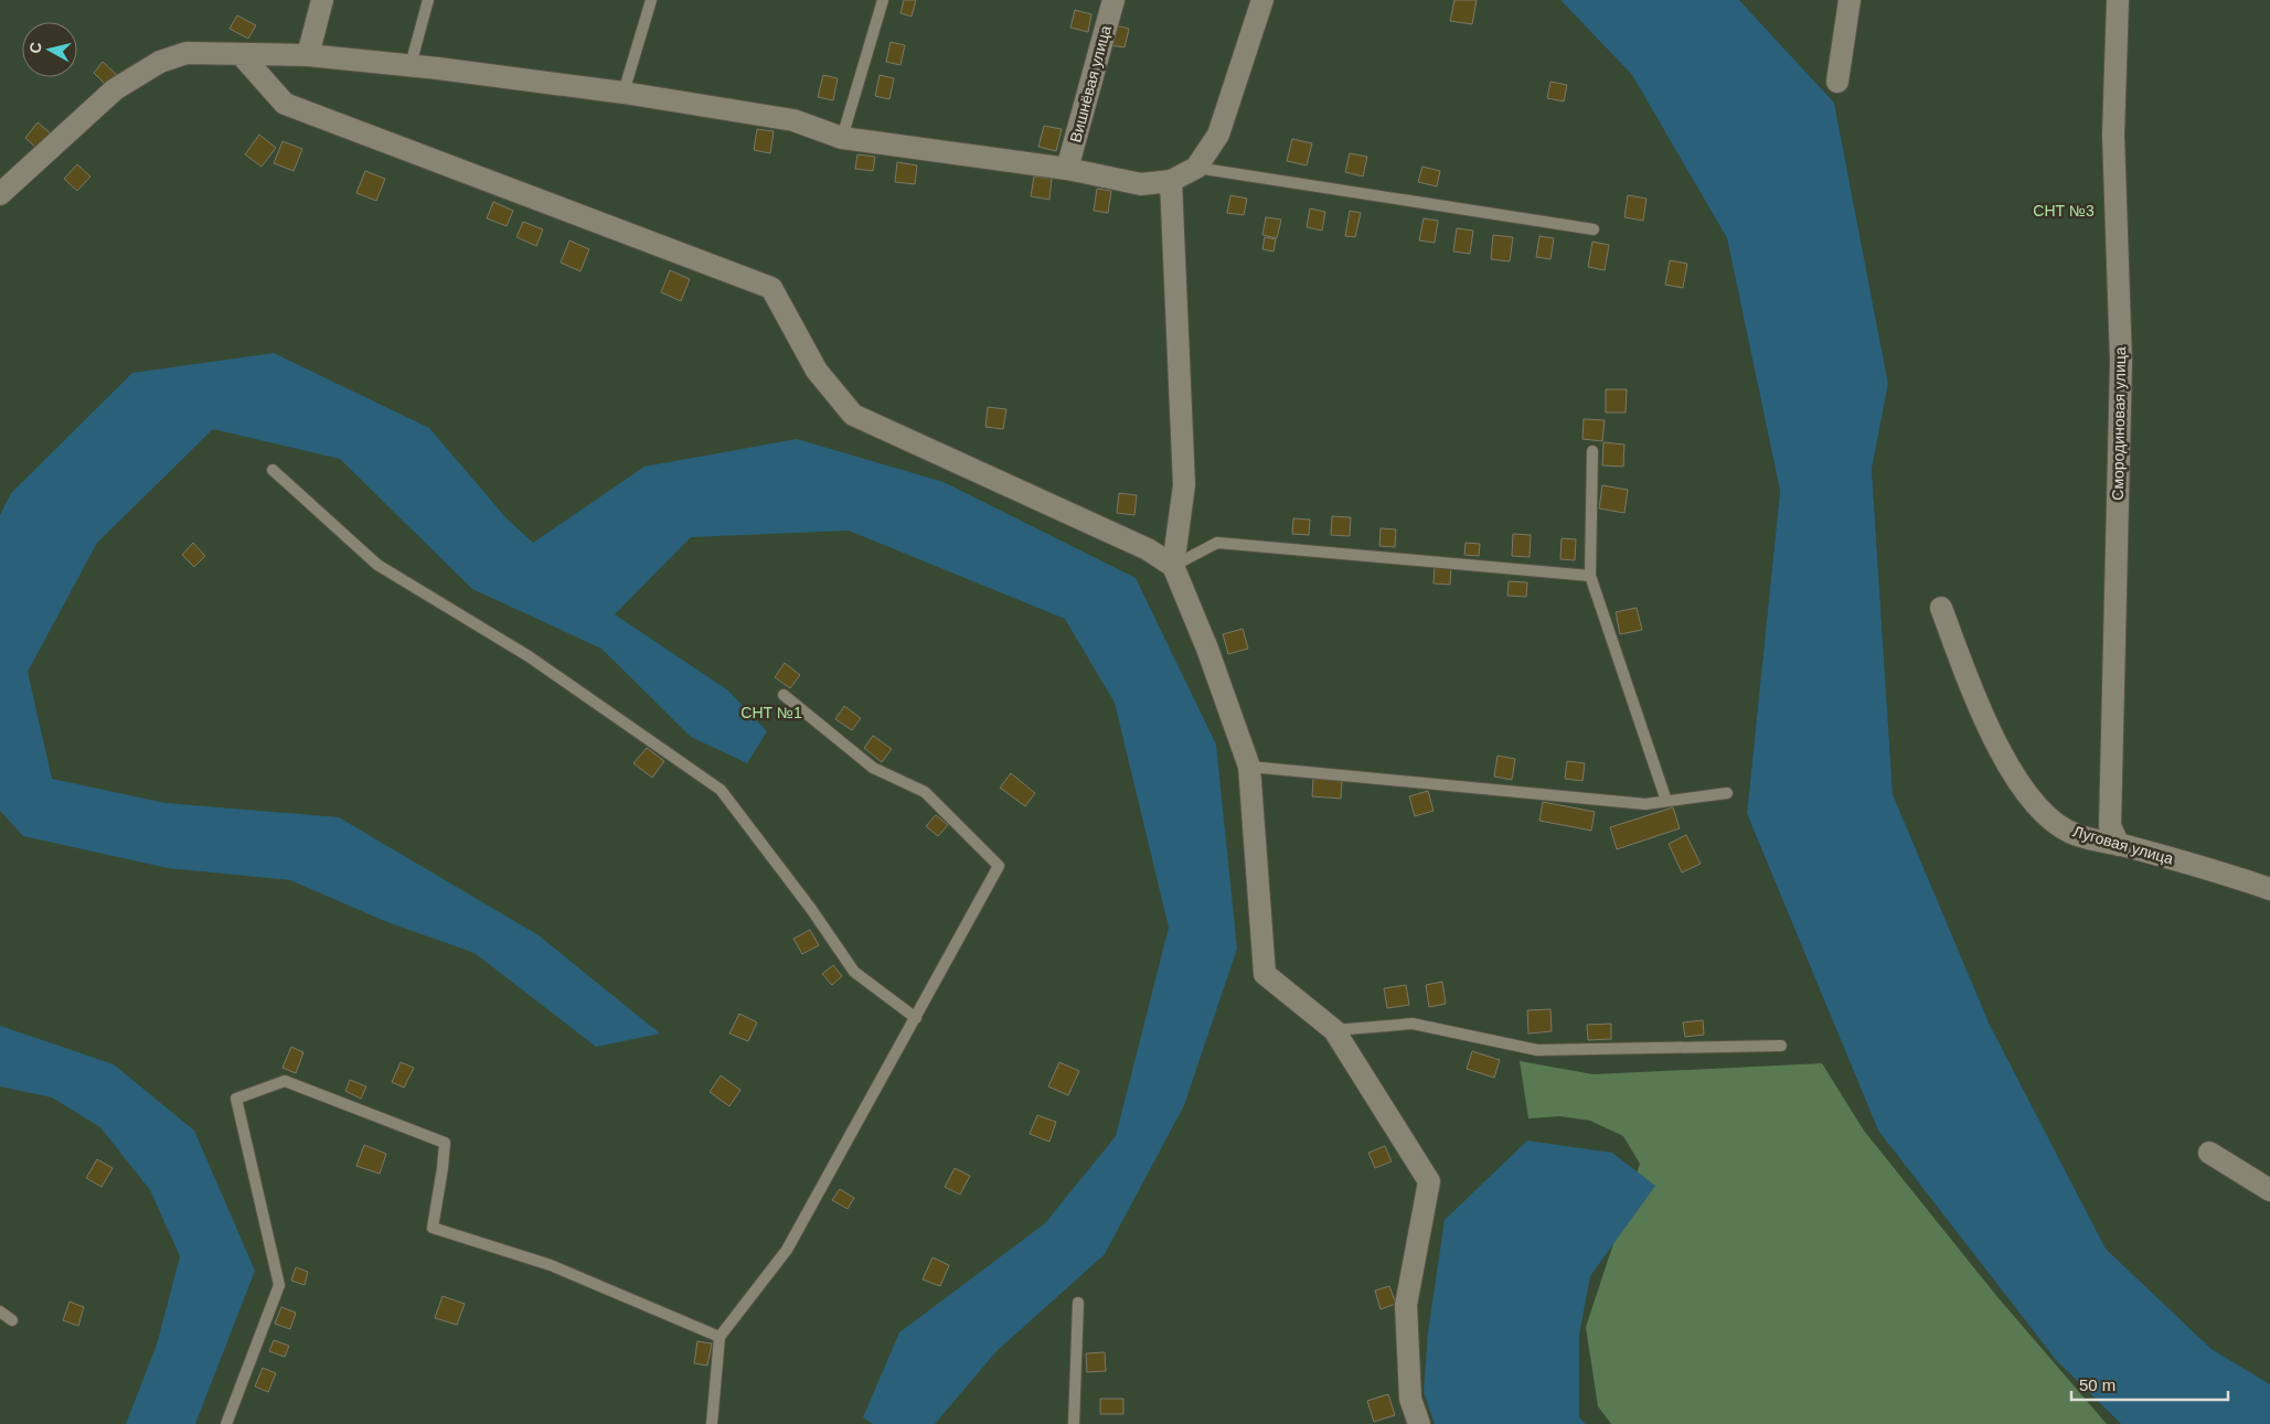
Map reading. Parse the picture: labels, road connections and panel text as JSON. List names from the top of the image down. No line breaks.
{"streets":{"street":["Вишнёвая улица","Смородиновая улица","Луговая улица"]},"crossings":[["Смородиновая улица","Луговая улица"]],"parks":["СНТ №3","СНТ №1"],"scale_bar":"50 m","north":"left"}
